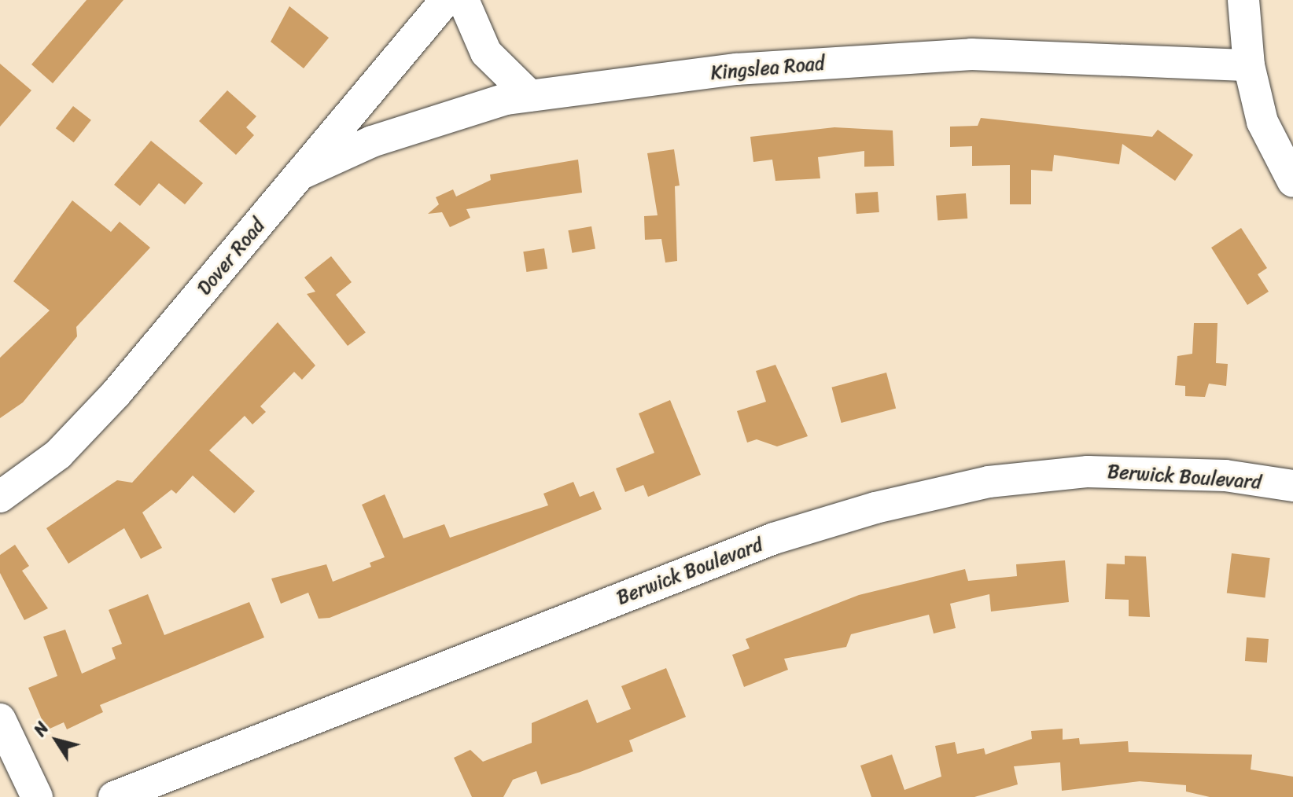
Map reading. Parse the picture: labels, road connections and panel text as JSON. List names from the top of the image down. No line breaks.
{"streets":{"street":["Kingslea Road","Dover Road","Berwick Boulevard"]},"crossings":[["Kingslea Road","Dover Road"]],"north":"top left"}
